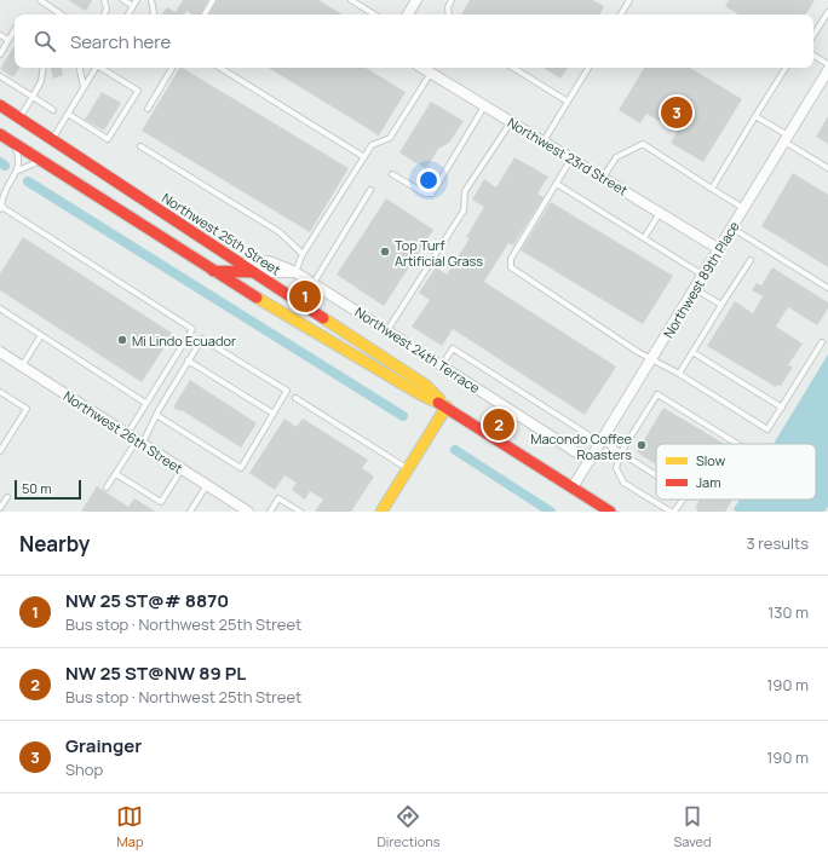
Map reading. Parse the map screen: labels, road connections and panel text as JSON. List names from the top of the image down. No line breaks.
{"streets":{"main road":["Northwest 25th Street"],"street":["Northwest 23rd Street","Northwest 89th Place","Northwest 24th Terrace","Northwest 26th Street"]},"crossings":[["Northwest 23rd Street","Northwest 89th Place"],["Northwest 25th Street","Northwest 89th Place"],["Northwest 25th Street","Northwest 24th Terrace"],["Northwest 89th Place","Northwest 24th Terrace"]],"places":["Top Turf Artificial Grass","Mi Lindo Ecuador","Macondo Coffee Roasters"],"legend":["Slow","Jam"],"scale_bar":"50 m","page":{"search":"Search here","pins":["3","1","2"],"scale":"50 m","heading":["Nearby","3 results"],"list":[{"mark":"1","name":"NW 25 ST@# 8870","note":"Bus stop · Northwest 25th Street","value":"130 m"},{"mark":"2","name":"NW 25 ST@NW 89 PL","note":"Bus stop · Northwest 25th Street","value":"190 m"},{"mark":"3","name":"Grainger","note":"Shop","value":"190 m"}],"nav":["Map","Directions","Saved"]}}
